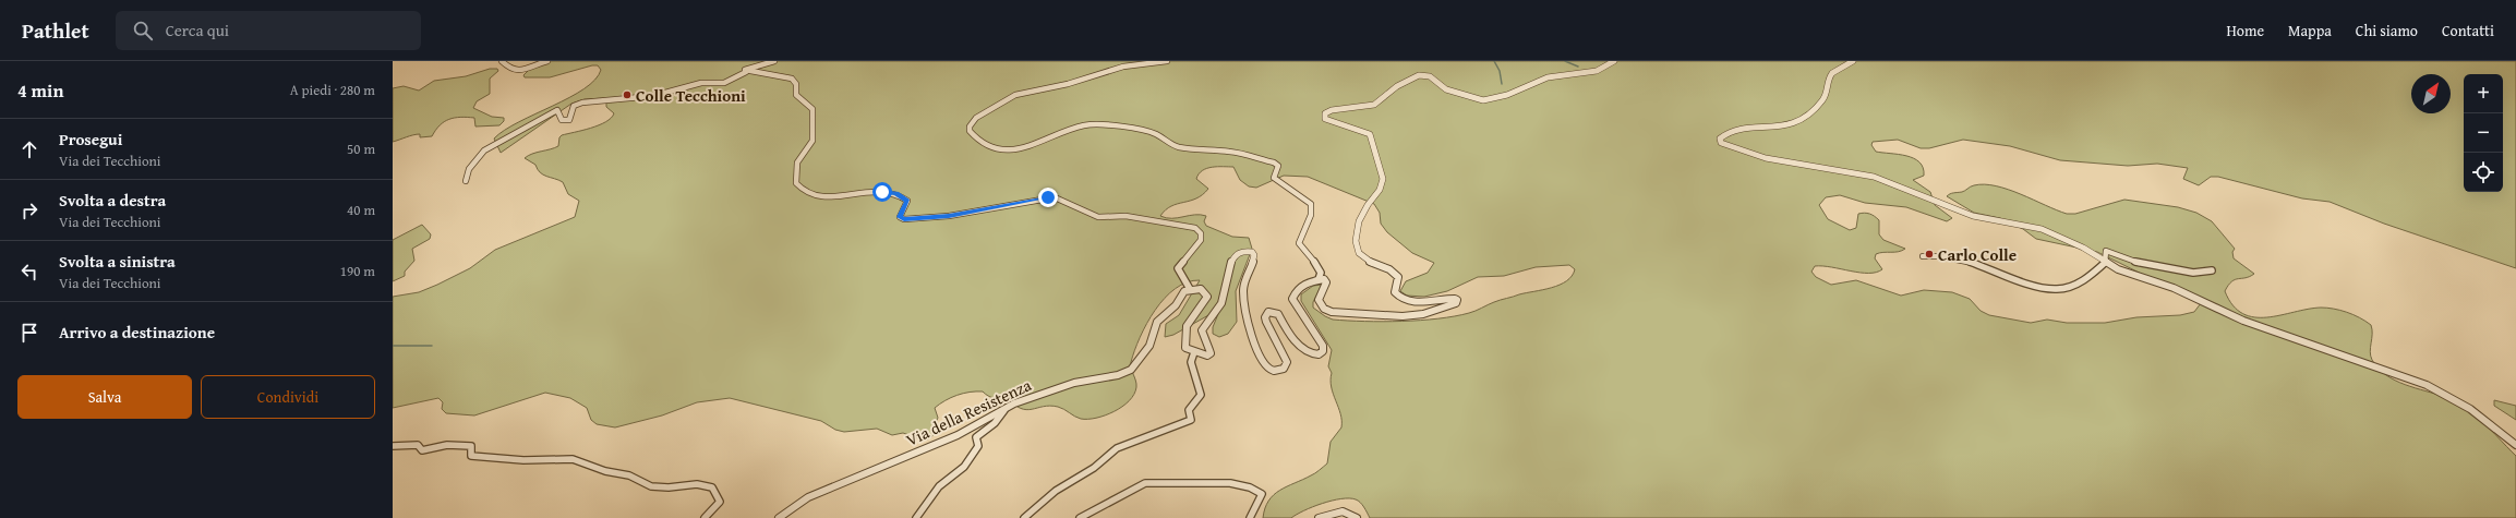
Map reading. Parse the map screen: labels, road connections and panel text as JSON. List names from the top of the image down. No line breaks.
{"streets":{"street":["Via della Resistenza"]},"places":["Colle Tecchioni","Carlo Colle"],"north":"top right","page":{"header":"Pathlet","search":"Cerca qui","nav":["Home","Mappa","Chi siamo","Contatti"],"heading":["4 min","A piedi · 280 m"],"map_buttons":["+","−"],"list":[["Prosegui","Via dei Tecchioni","50 m"],["Svolta a destra","Via dei Tecchioni","40 m"],["Svolta a sinistra","Via dei Tecchioni","190 m"],"Arrivo a destinazione"],"buttons":["Salva","Condividi"]}}
